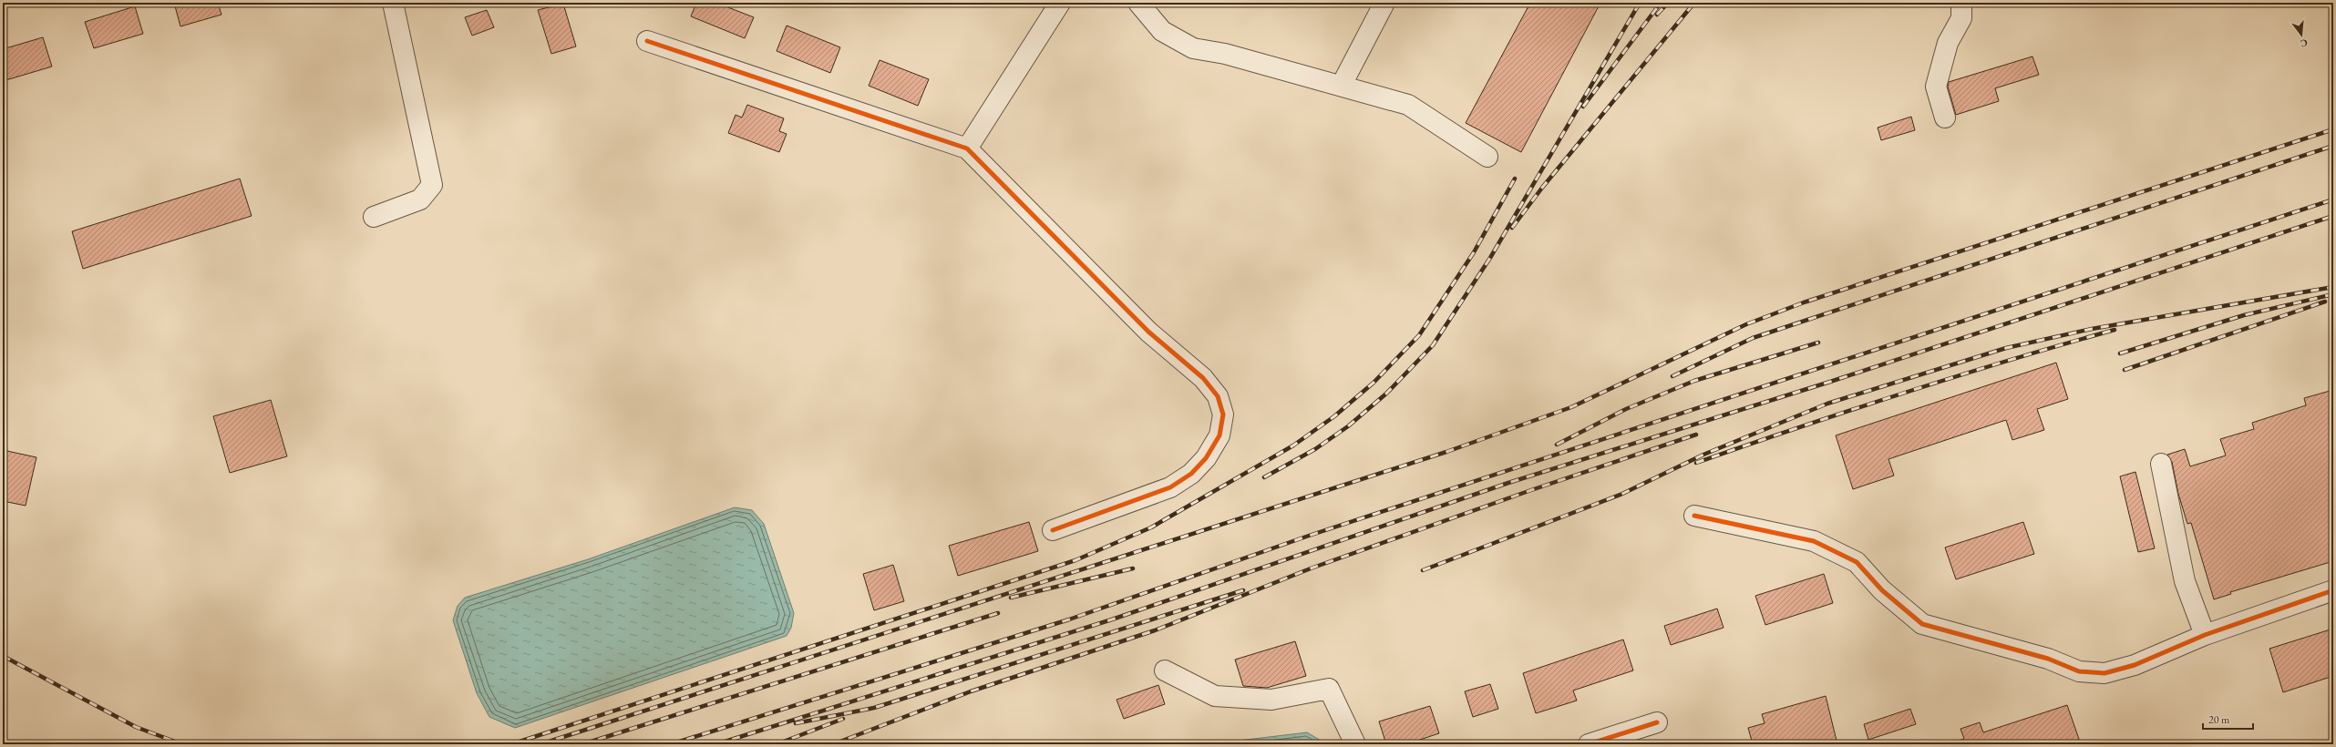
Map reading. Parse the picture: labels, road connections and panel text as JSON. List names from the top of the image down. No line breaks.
{"scale_bar":"20 m","north":"bottom"}
